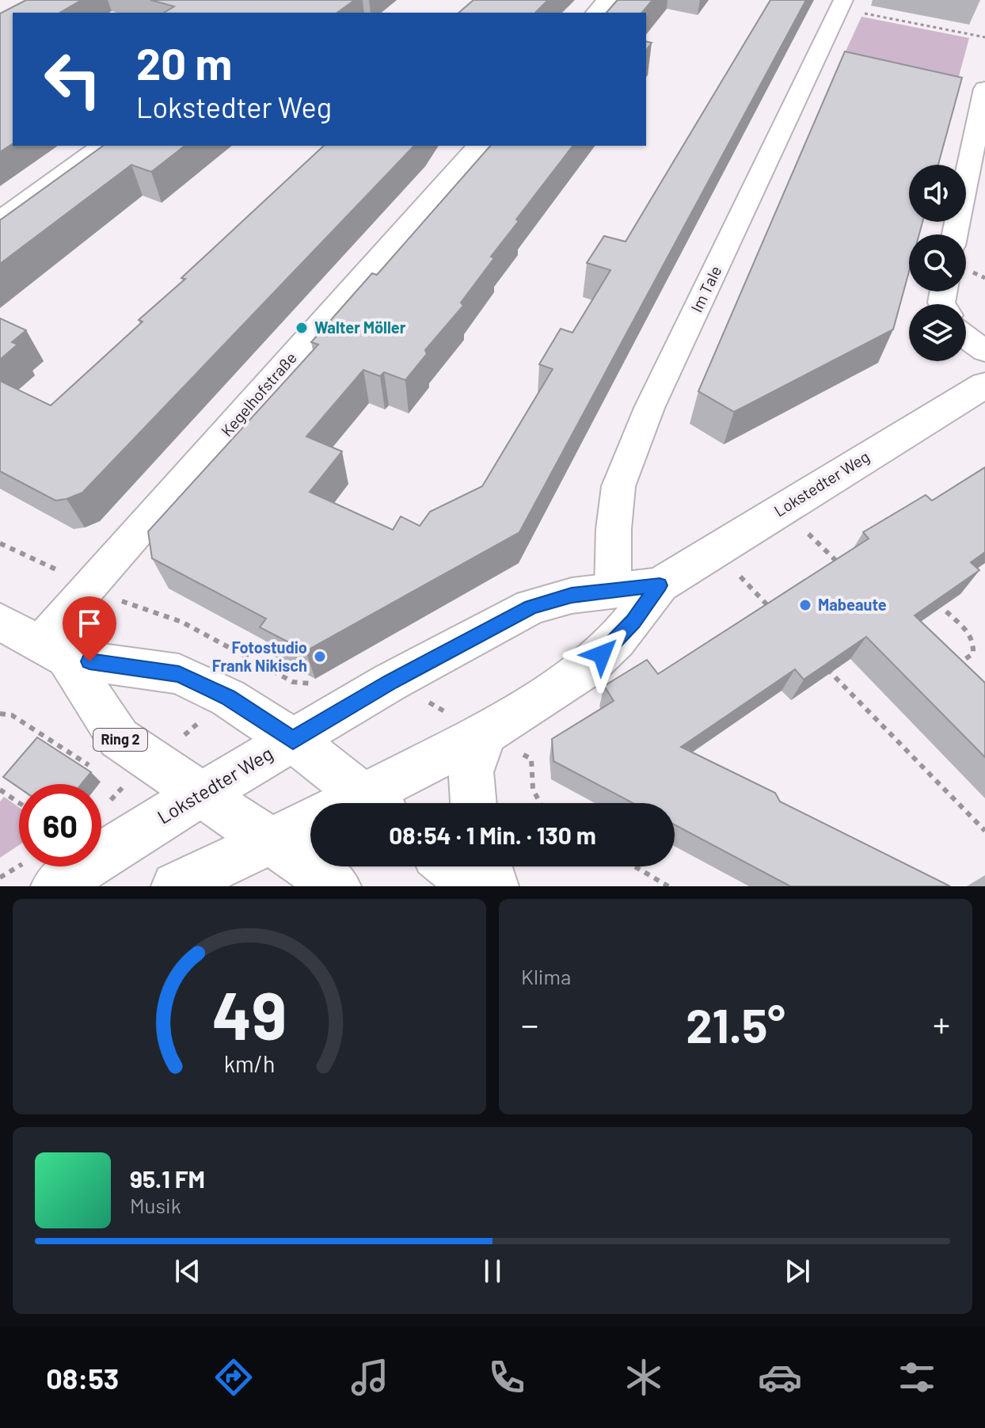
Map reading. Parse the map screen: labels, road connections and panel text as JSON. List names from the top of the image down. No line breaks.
{"streets":{"main road":["Lokstedter Weg","Ring 2"],"street":["Im Tale","Kegelhofstraße"]},"crossings":[["Im Tale","Lokstedter Weg"],["Kegelhofstraße","Ring 2"],["Lokstedter Weg","Ring 2"]],"places":["Walter Möller","Mabeaute","Fotostudio Frank Nikisch"],"page":{"turn":["20 m","Lokstedter Weg"],"limit":"60","trip":"08:54 · 1 Min. · 130 m","tile":"Klima","heat":["−","21.5°","+"],"song":["95.1 FM","Musik"],"tabs":"08:53","gauge":["49","km/h"]}}
